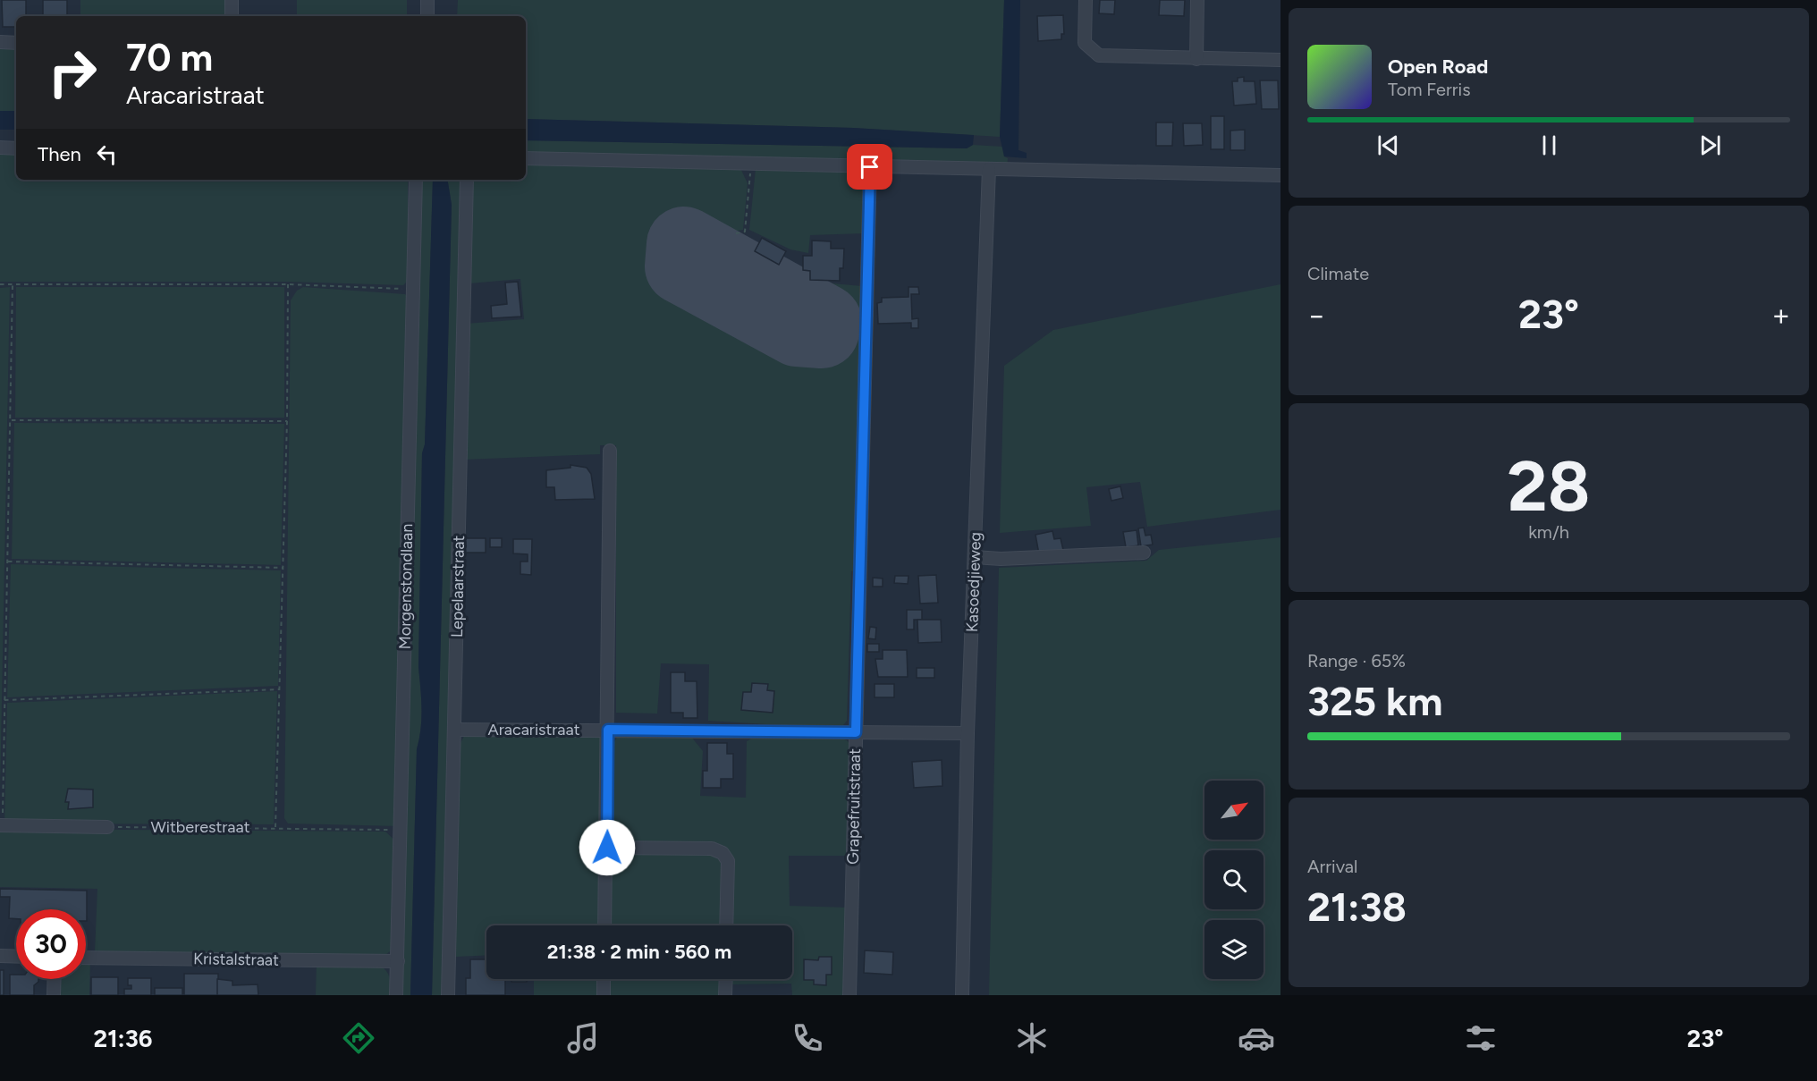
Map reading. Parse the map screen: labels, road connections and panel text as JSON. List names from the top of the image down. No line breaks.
{"streets":{"street":["Kasoedjieweg","Morgenstondlaan","Lepelaarstraat","Aracaristraat","Grapefruitstraat","Kristalstraat"],"path":["Witberestraat"]},"crossings":[["Kasoedjieweg","Aracaristraat"],["Morgenstondlaan","Witberestraat"],["Morgenstondlaan","Kristalstraat"],["Lepelaarstraat","Aracaristraat"],["Aracaristraat","Grapefruitstraat"]],"north":"top right","page":{"turn":["70 m","Aracaristraat"],"song":["Open Road","Tom Ferris"],"then":"Then","tile":["Climate",["28","km/h"],["Range · 65%","325 km"],["Arrival","21:38"]],"heat":["−","23°","+"],"limit":"30","trip":"21:38 · 2 min · 560 m","tabs":["21:36","23°"]}}
